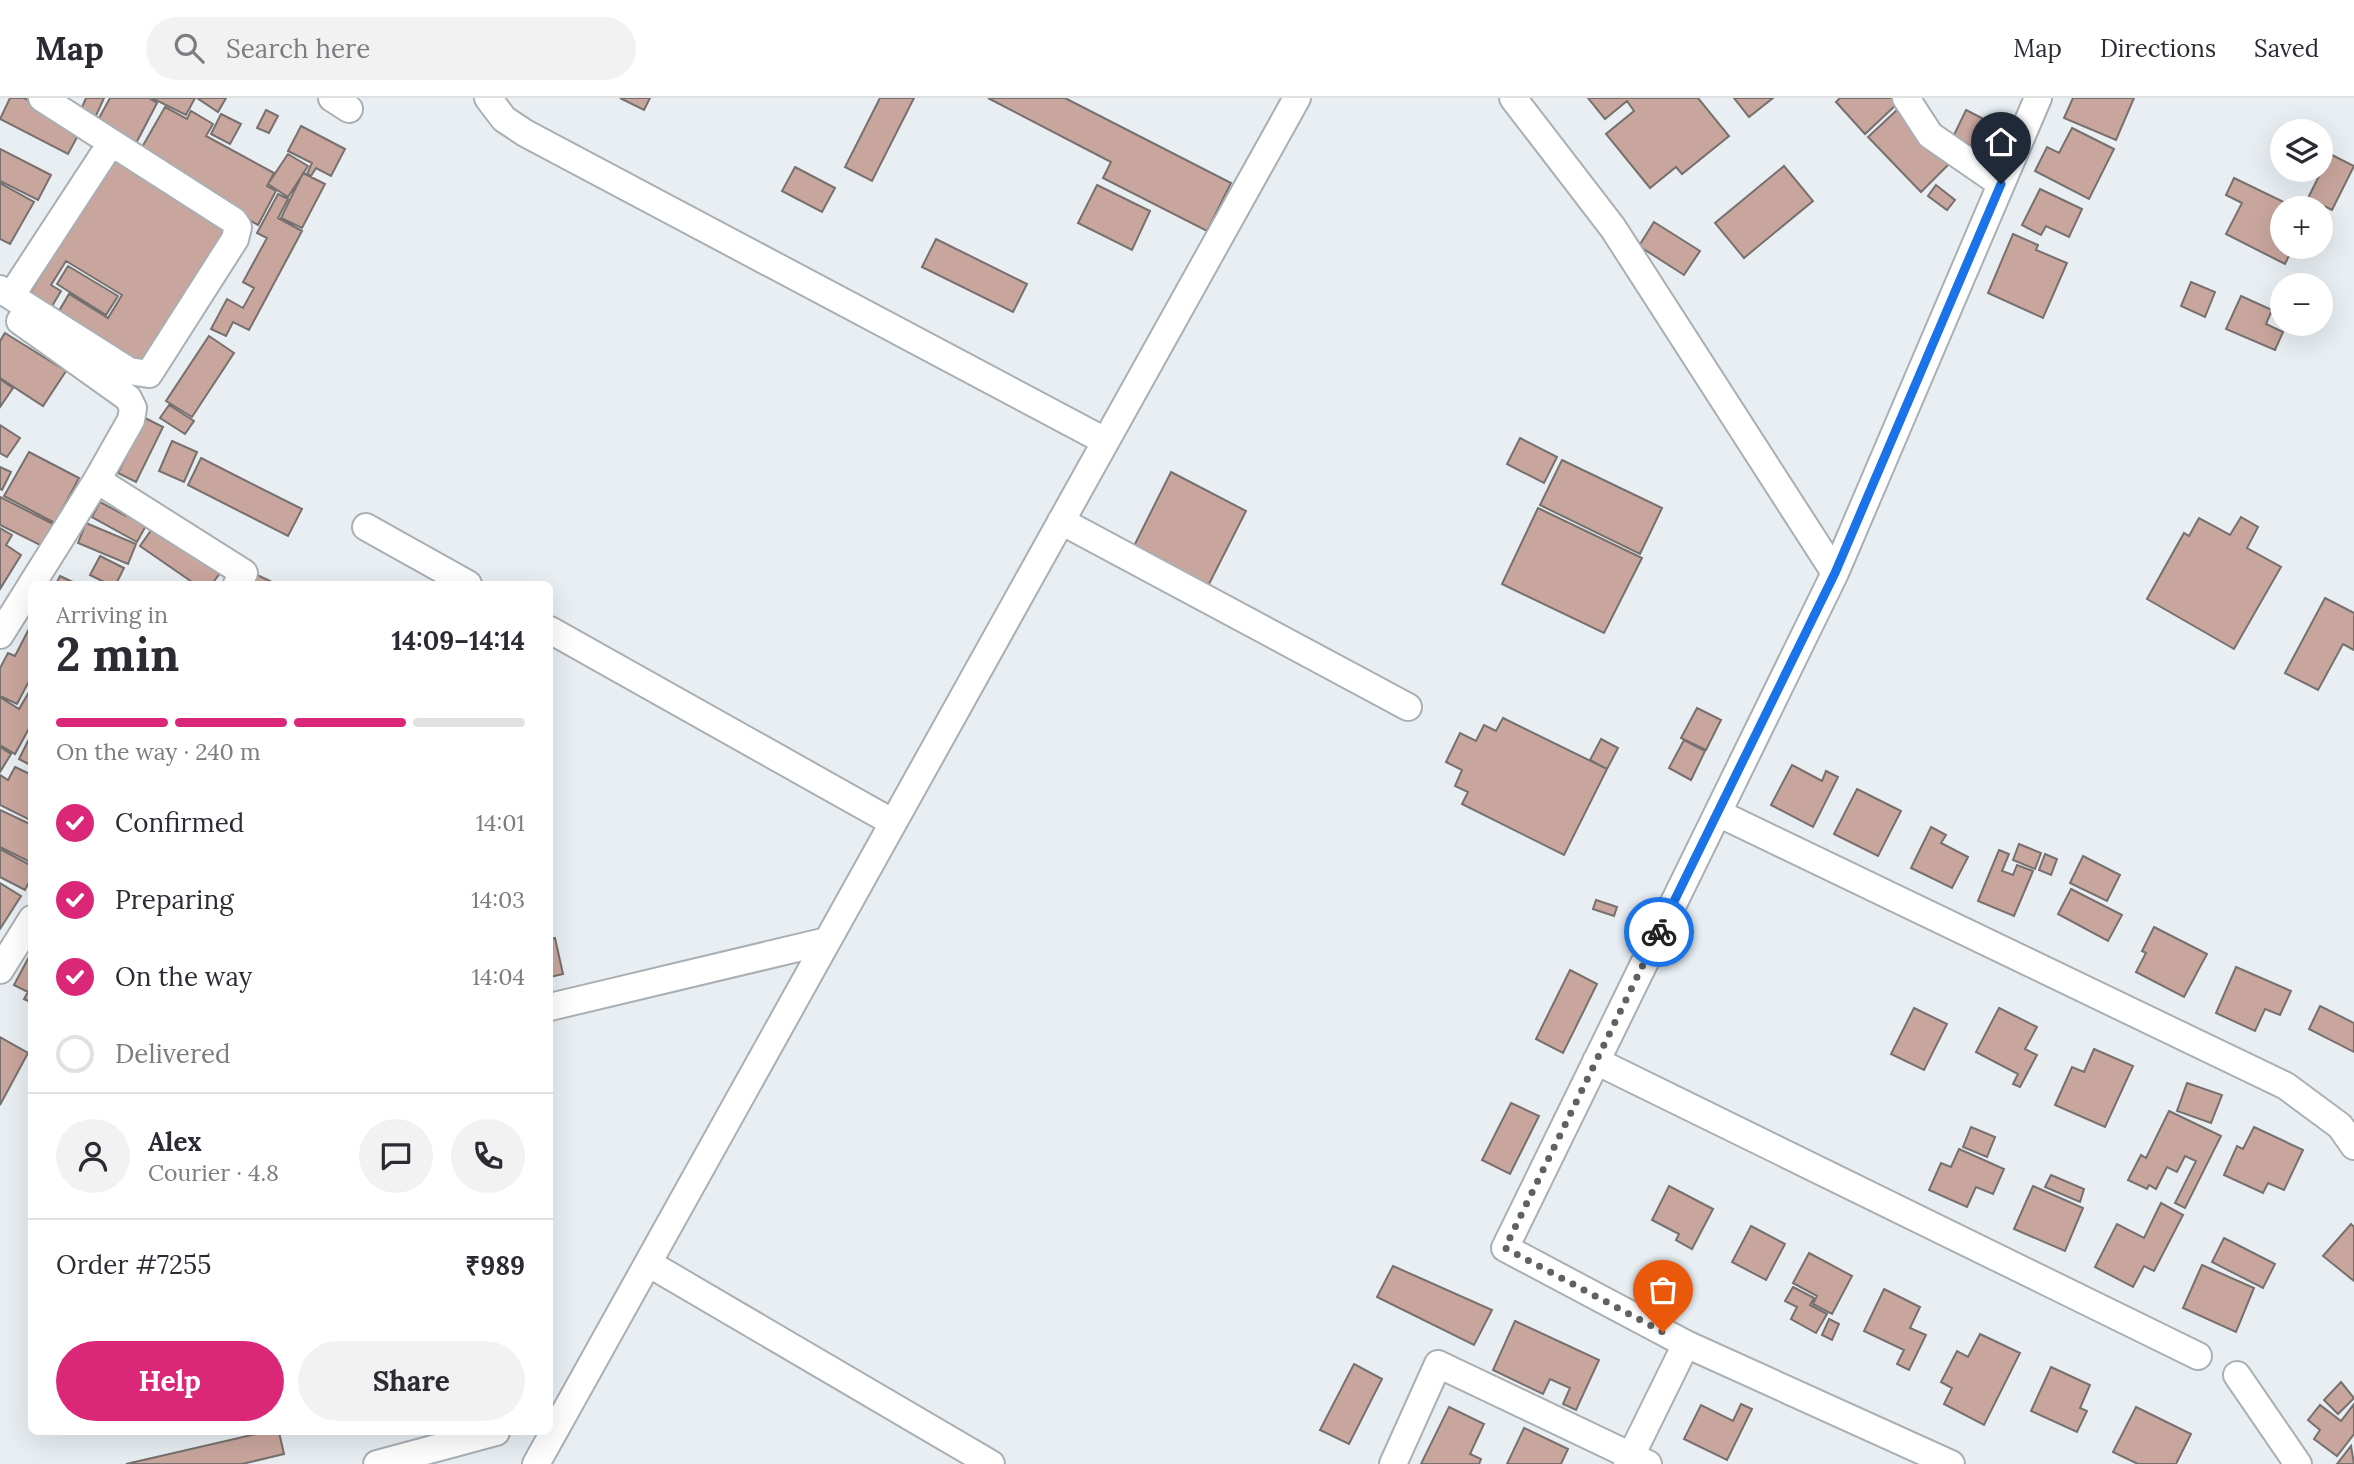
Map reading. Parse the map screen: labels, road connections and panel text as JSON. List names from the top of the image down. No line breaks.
{"page":{"header":"Map","search":"Search here","nav":["Map","Directions","Saved"],"map_buttons":["+","−"],"heading":["2 min","Arriving in","14:09–14:14"],"panel":["Alex","Courier · 4.8","Order #7255","₹989"],"bar":"On the way · 240 m","list":[["Confirmed","14:01"],["Preparing","14:03"],["On the way","14:04"],"Delivered"],"buttons":["Help","Share"]}}
